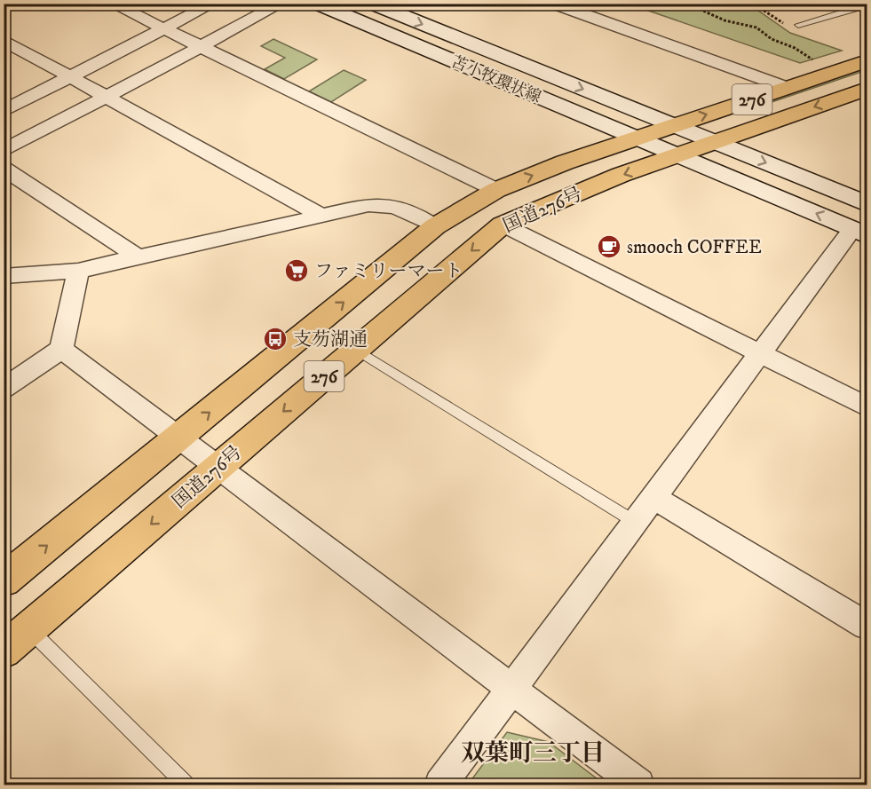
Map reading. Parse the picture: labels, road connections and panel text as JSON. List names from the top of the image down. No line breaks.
{"streets":{"highway":["276","国道276号"],"main road":["苫小牧環状線"]},"crossings":[["苫小牧環状線","国道276号"]],"districts":["双葉町三丁目"],"places":{"cafe":["smooch COFFEE"],"supermarket":["ファミリーマート"],"bus stop":["支芴湖通"]}}
